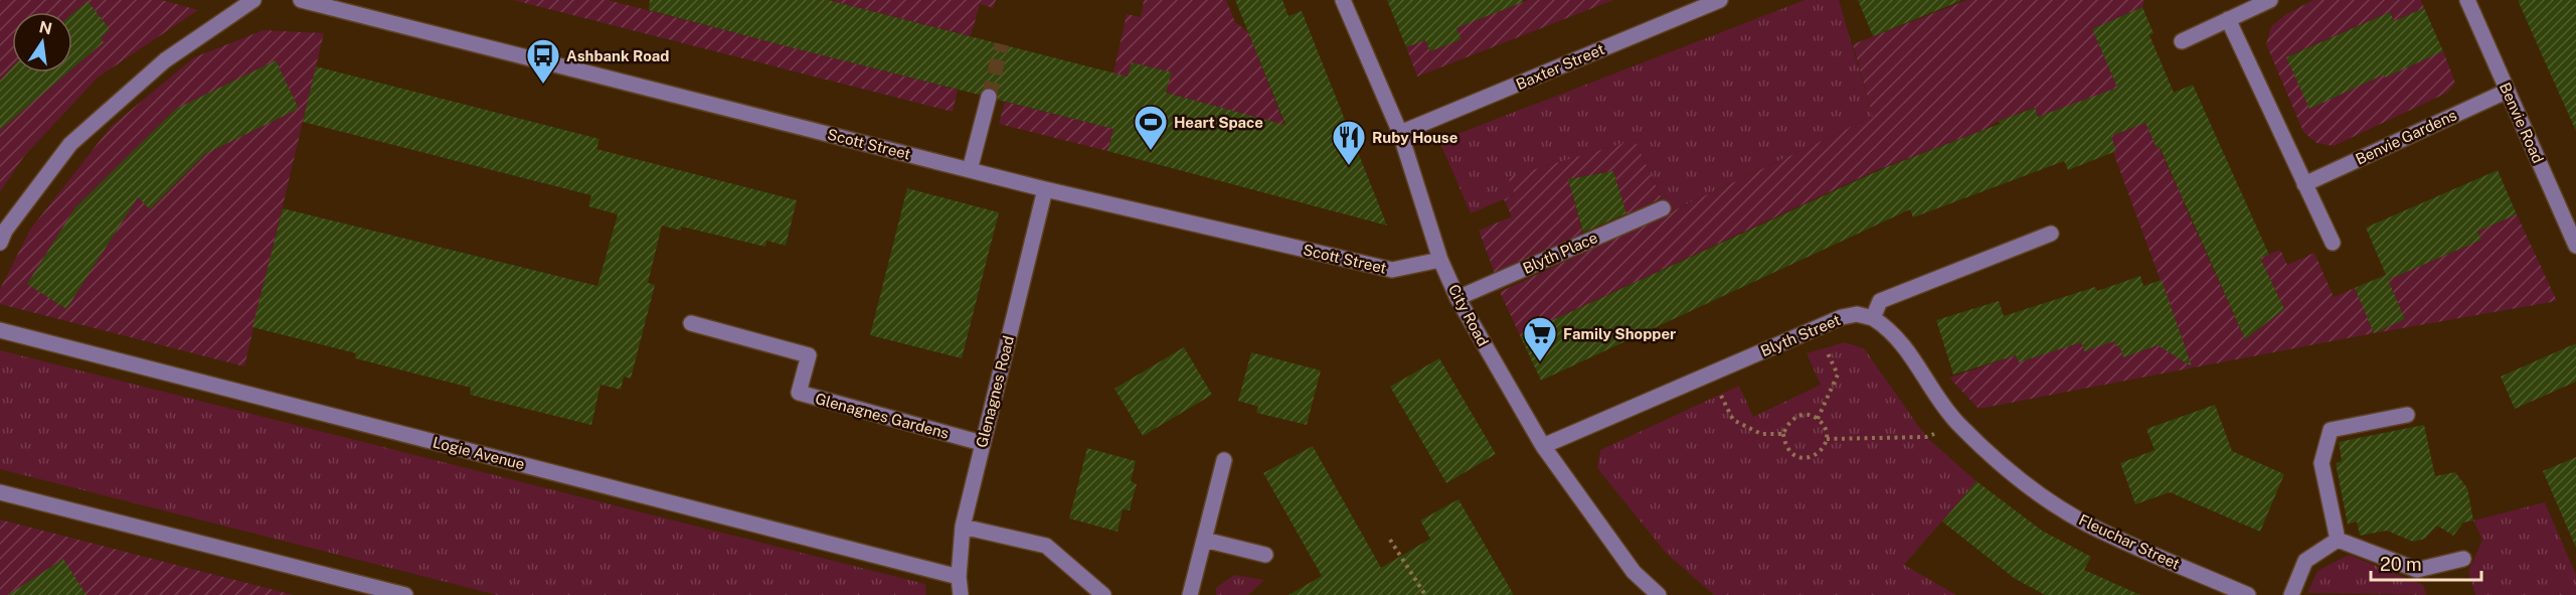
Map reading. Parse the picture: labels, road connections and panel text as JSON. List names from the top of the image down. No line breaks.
{"streets":{"street":["Baxter Street","Benvie Road","Benvie Gardens","Scott Street","Blyth Place","City Road","Blyth Street","Glenagnes Road","Glenagnes Gardens","Logie Avenue","Fleuchar Street"]},"crossings":[["Baxter Street","City Road"],["Benvie Road","Benvie Gardens"],["Scott Street","City Road"],["Scott Street","Glenagnes Road"],["Blyth Place","City Road"],["City Road","Blyth Street"],["Blyth Street","Fleuchar Street"],["Glenagnes Road","Glenagnes Gardens"],["Glenagnes Road","Logie Avenue"]],"places":{"bus stop":["Ashbank Road"],"sports":["Heart Space"],"restaurant":["Ruby House"],"supermarket":["Family Shopper"]},"scale_bar":"20 m","north":"top"}
